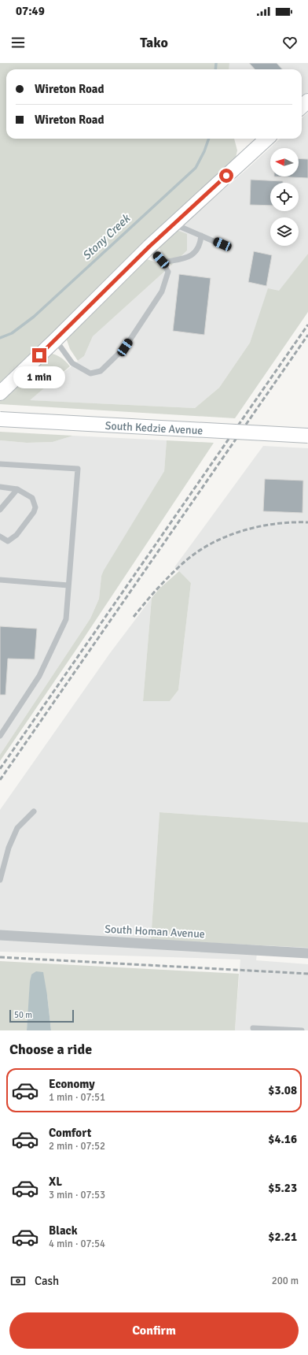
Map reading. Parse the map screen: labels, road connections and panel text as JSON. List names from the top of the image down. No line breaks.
{"streets":{"street":["South Kedzie Avenue","South Homan Avenue"]},"water":["Stony Creek"],"scale_bar":"50 m","north":"left","page":{"status":"07:49","header":"Tako","banner":["Wireton Road","Wireton Road"],"bubble":"1 min","scale":"50 m","heading":"Choose a ride","list":[{"name":"Economy","note":"1 min · 07:51","value":"$3.08"},{"name":"Comfort","note":"2 min · 07:52","value":"$4.16"},{"name":"XL","note":"3 min · 07:53","value":"$5.23"},{"name":"Black","note":"4 min · 07:54","value":"$2.21"}],"pay":["Cash","200 m"],"buttons":"Confirm"}}
